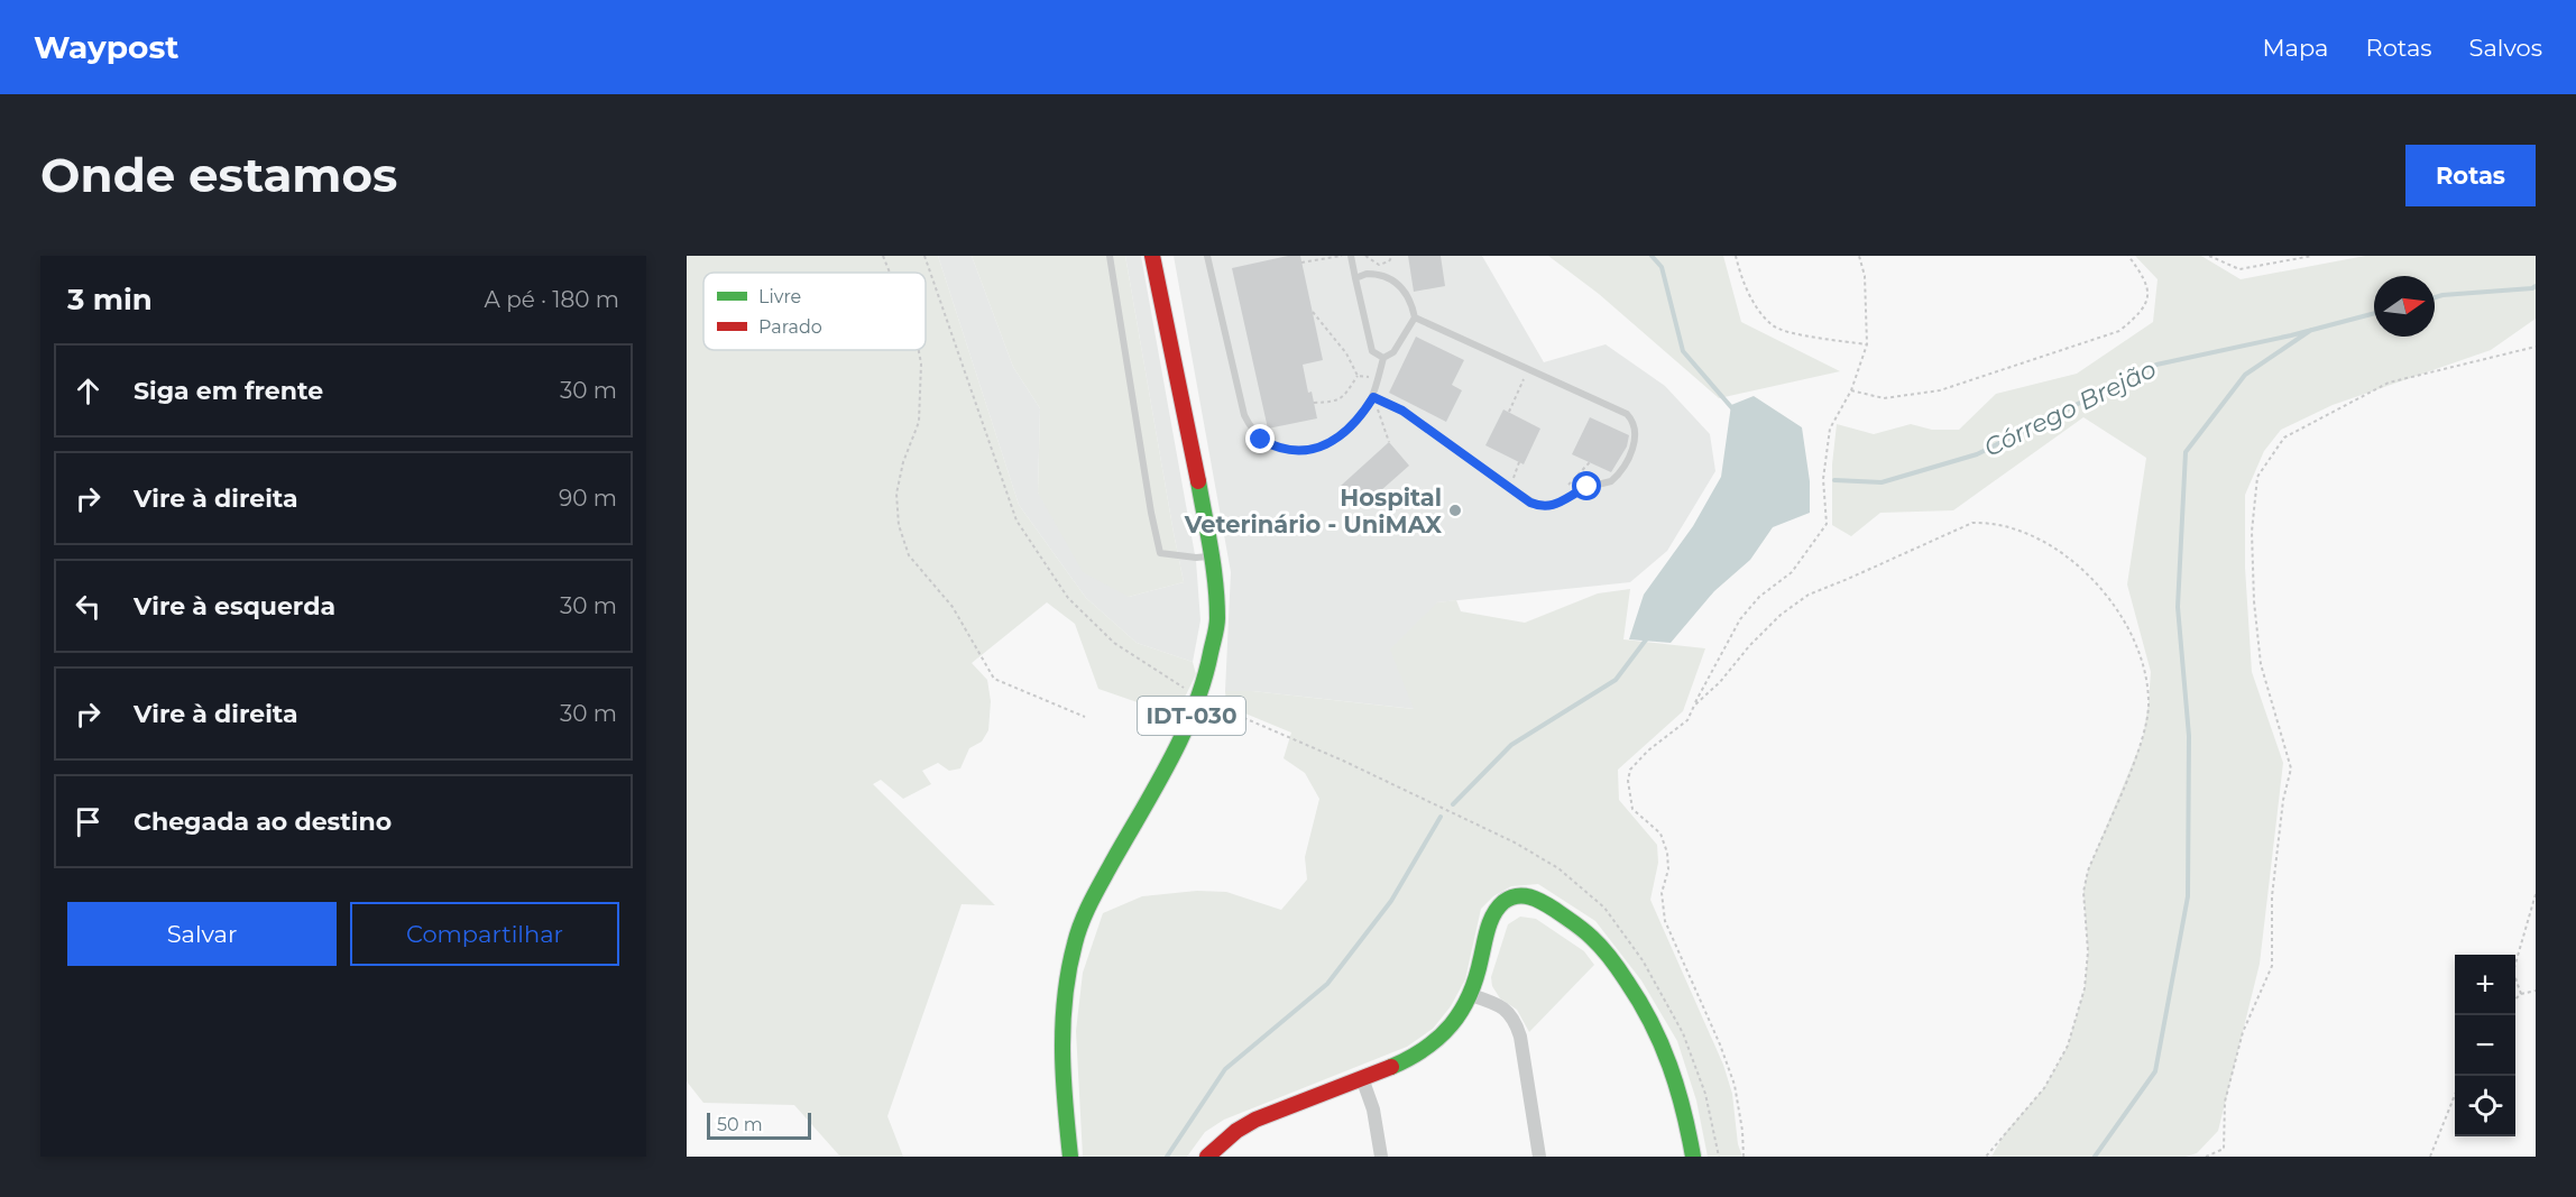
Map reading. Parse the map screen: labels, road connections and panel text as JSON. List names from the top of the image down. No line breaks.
{"streets":{"main road":["IDT-030"]},"water":["Córrego Brejão"],"places":["Hospital Veterinário - UniMAX"],"legend":["Livre","Parado"],"scale_bar":"50 m","north":"right","page":{"header":"Waypost","nav":["Mapa","Rotas","Salvos"],"buttons":["Rotas",["Salvar","Compartilhar"]],"title":"Onde estamos","heading":["3 min","A pé · 180 m"],"list":[["Siga em frente","30 m"],["Vire à direita","90 m"],["Vire à esquerda","30 m"],["Vire à direita","30 m"],"Chegada ao destino"],"map_buttons":["+","−"],"scale":"50 m"}}
